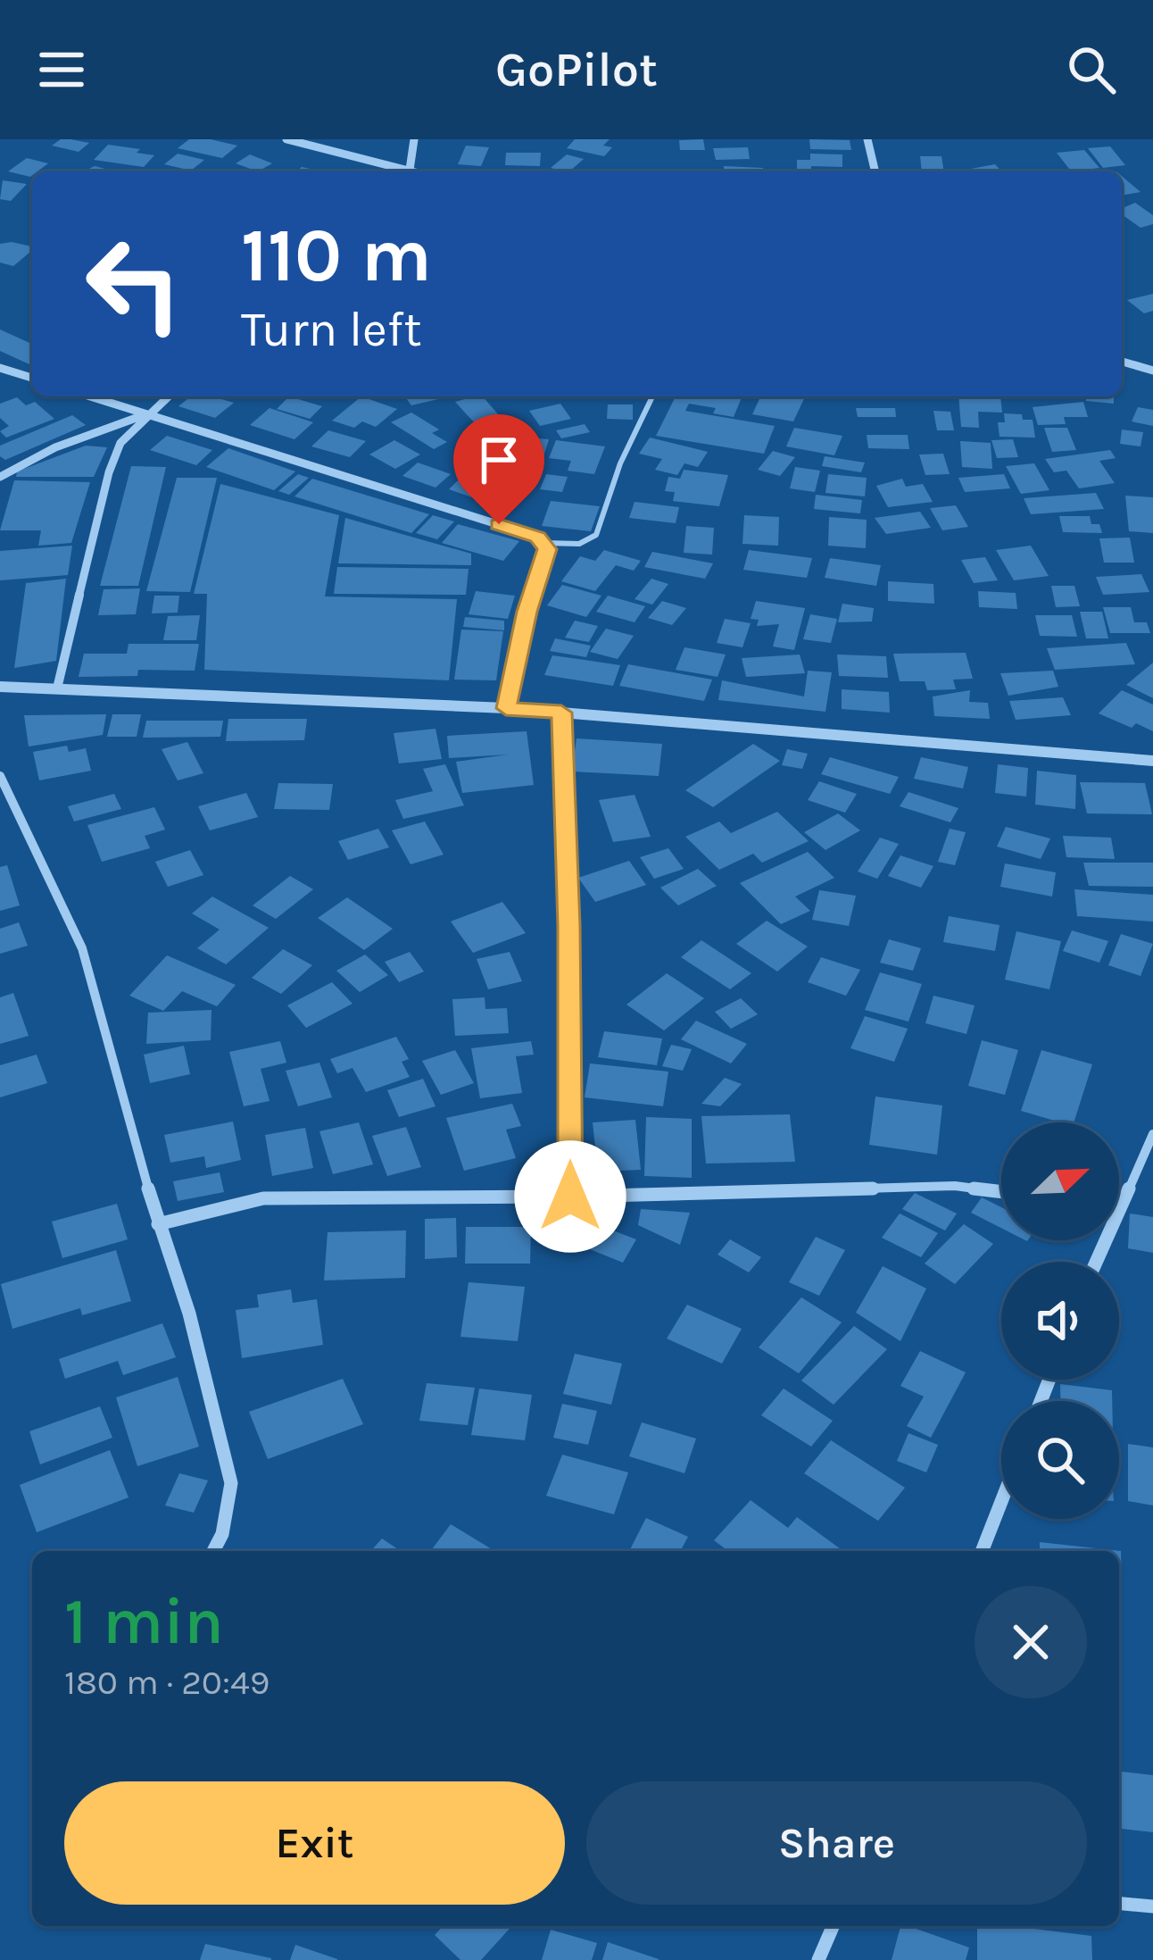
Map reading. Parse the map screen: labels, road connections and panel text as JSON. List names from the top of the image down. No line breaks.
{"north":"top right","page":{"header":"GoPilot","turn":["110 m","Turn left"],"heading":["1 min","180 m · 20:49"],"buttons":["Exit","Share"]}}
